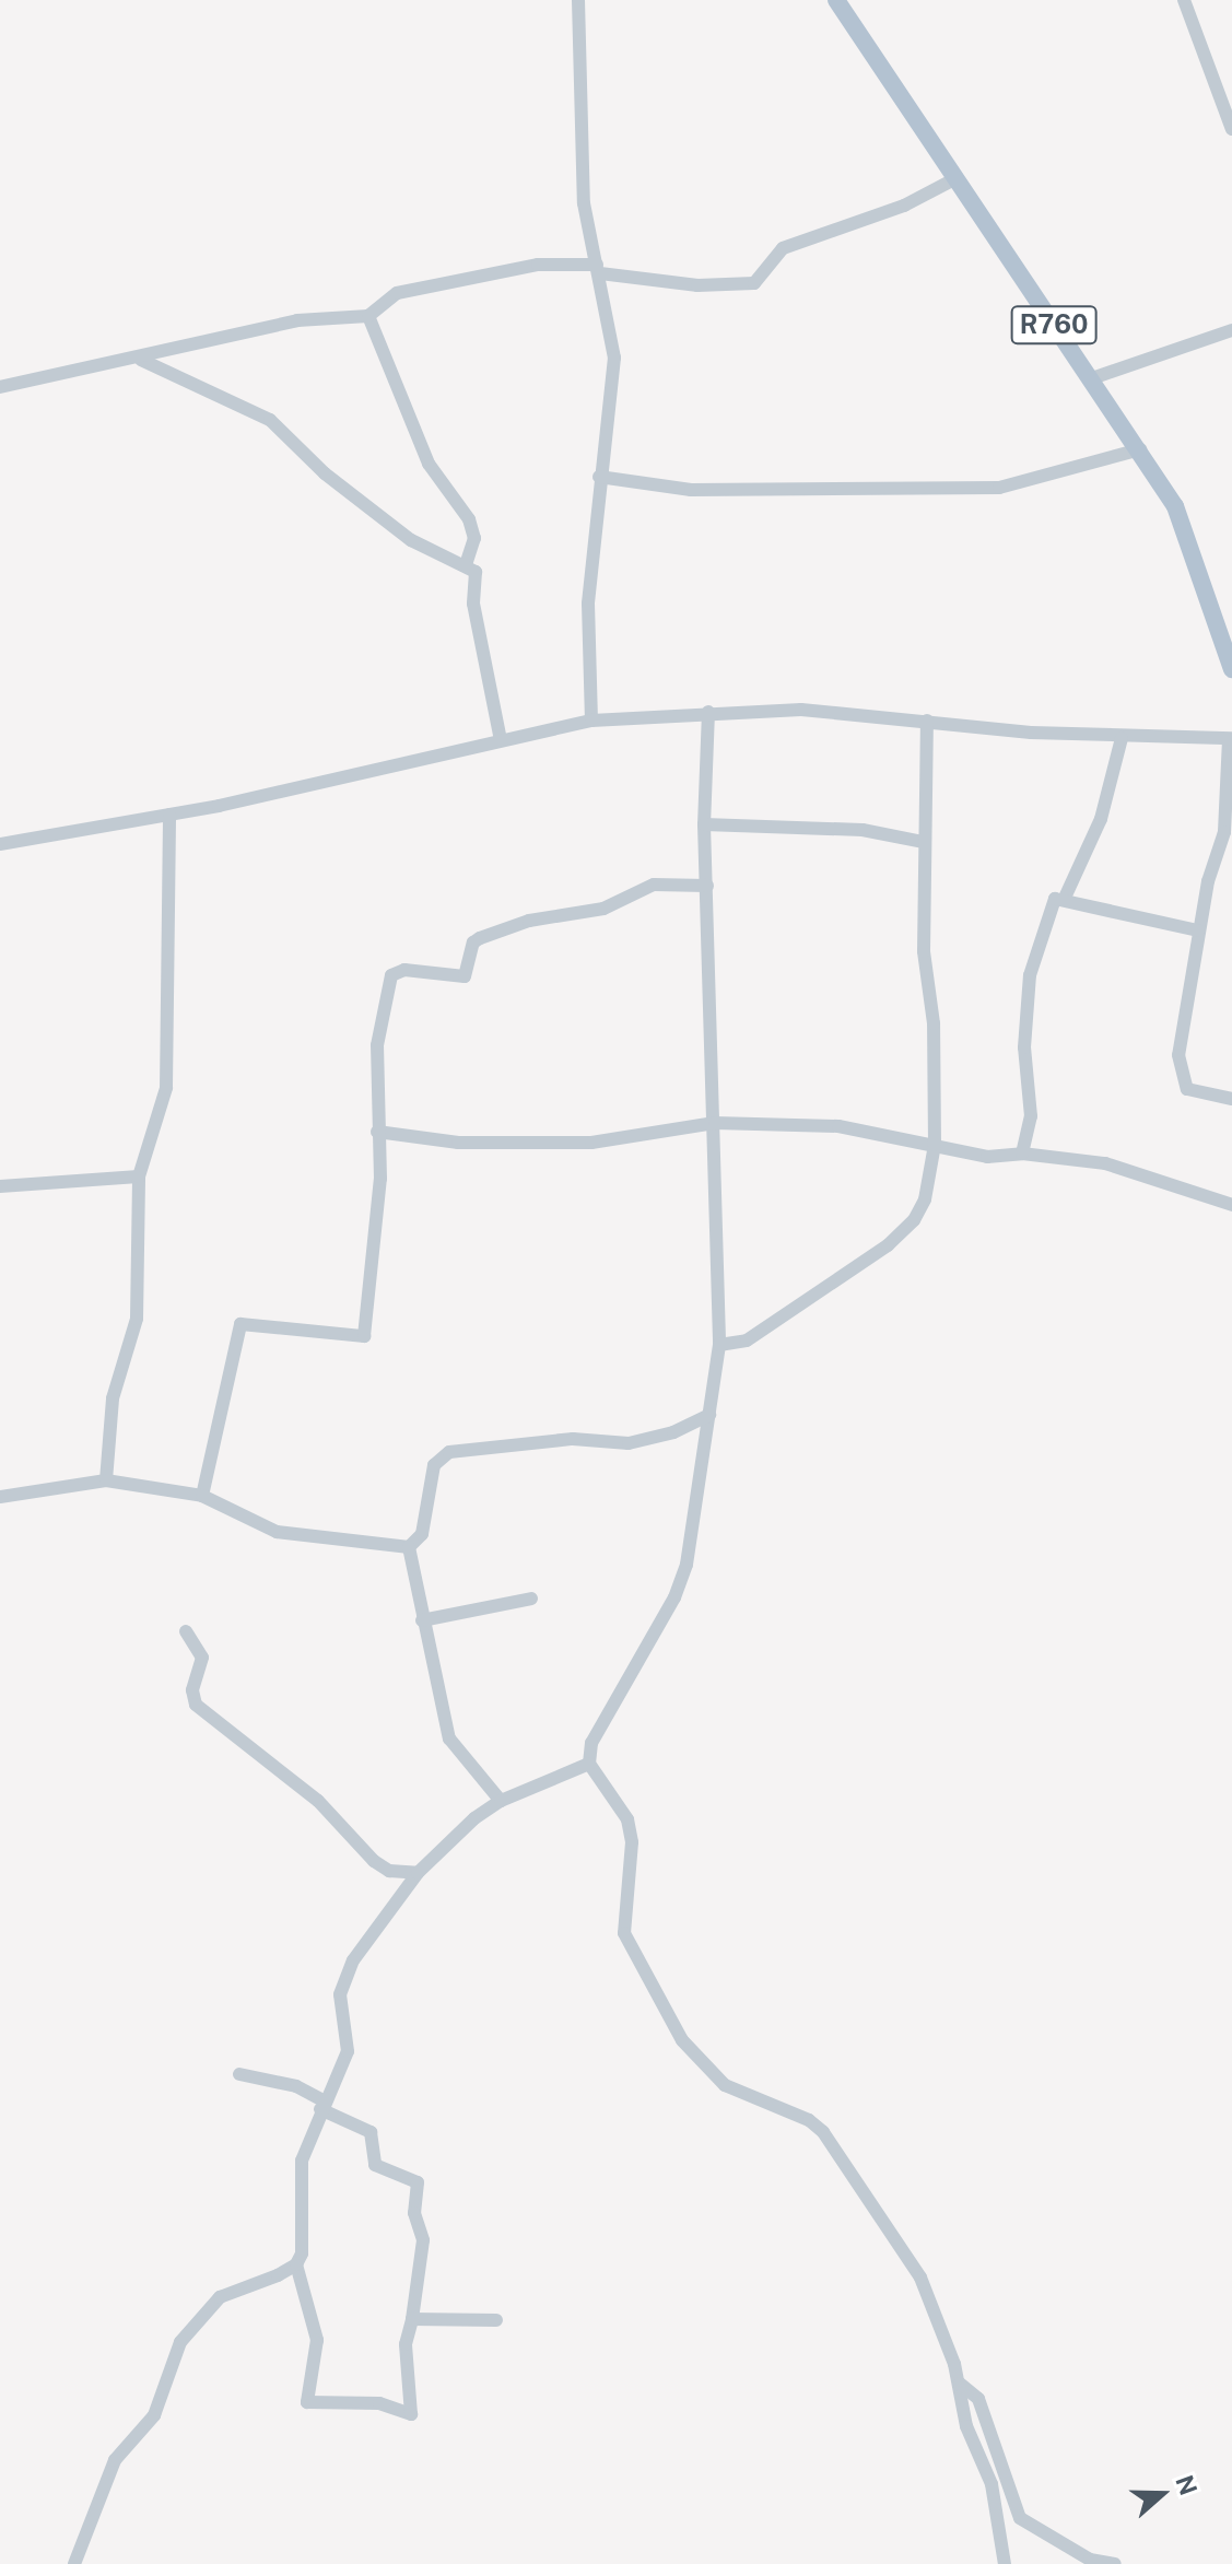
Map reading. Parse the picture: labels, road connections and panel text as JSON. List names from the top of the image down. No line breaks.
{"streets":{"main road":["R760"]},"north":"right"}
